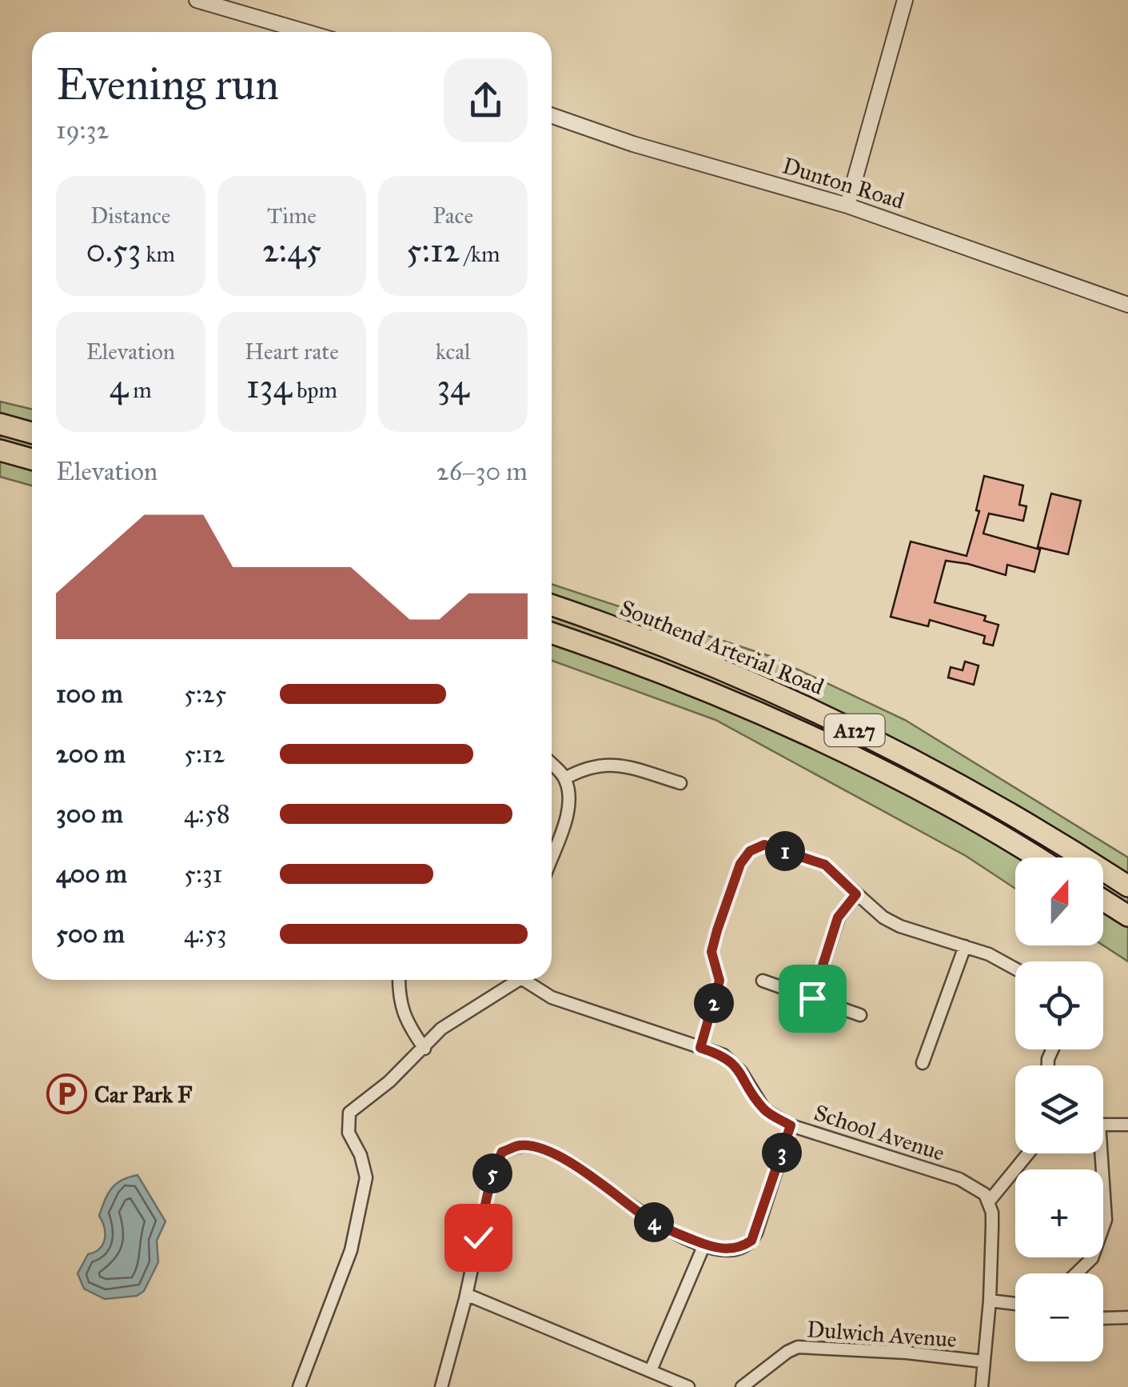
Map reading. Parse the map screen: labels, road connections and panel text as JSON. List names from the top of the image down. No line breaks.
{"streets":{"highway":["Southend Arterial Road","A127"],"street":["Dunton Road","School Avenue","Dulwich Avenue"]},"places":{"parking":["Car Park F"]},"north":"top","page":{"heading":["Evening run","19:32"],"stats":[["Distance","0.53 km"],["Time","2:45"],["Pace","5:12 /km"],["Elevation","4 m"],["Heart rate","134 bpm"],["kcal","34"]],"chart":["Elevation","26–30 m"],"list":[{"name":"100 m","note":"5:25"},{"name":"200 m","note":"5:12"},{"name":"300 m","note":"4:58"},{"name":"400 m","note":"5:31"},{"name":"500 m","note":"4:53"}],"pins":["1","2","3","5","4"],"map_buttons":["+","−"]}}
